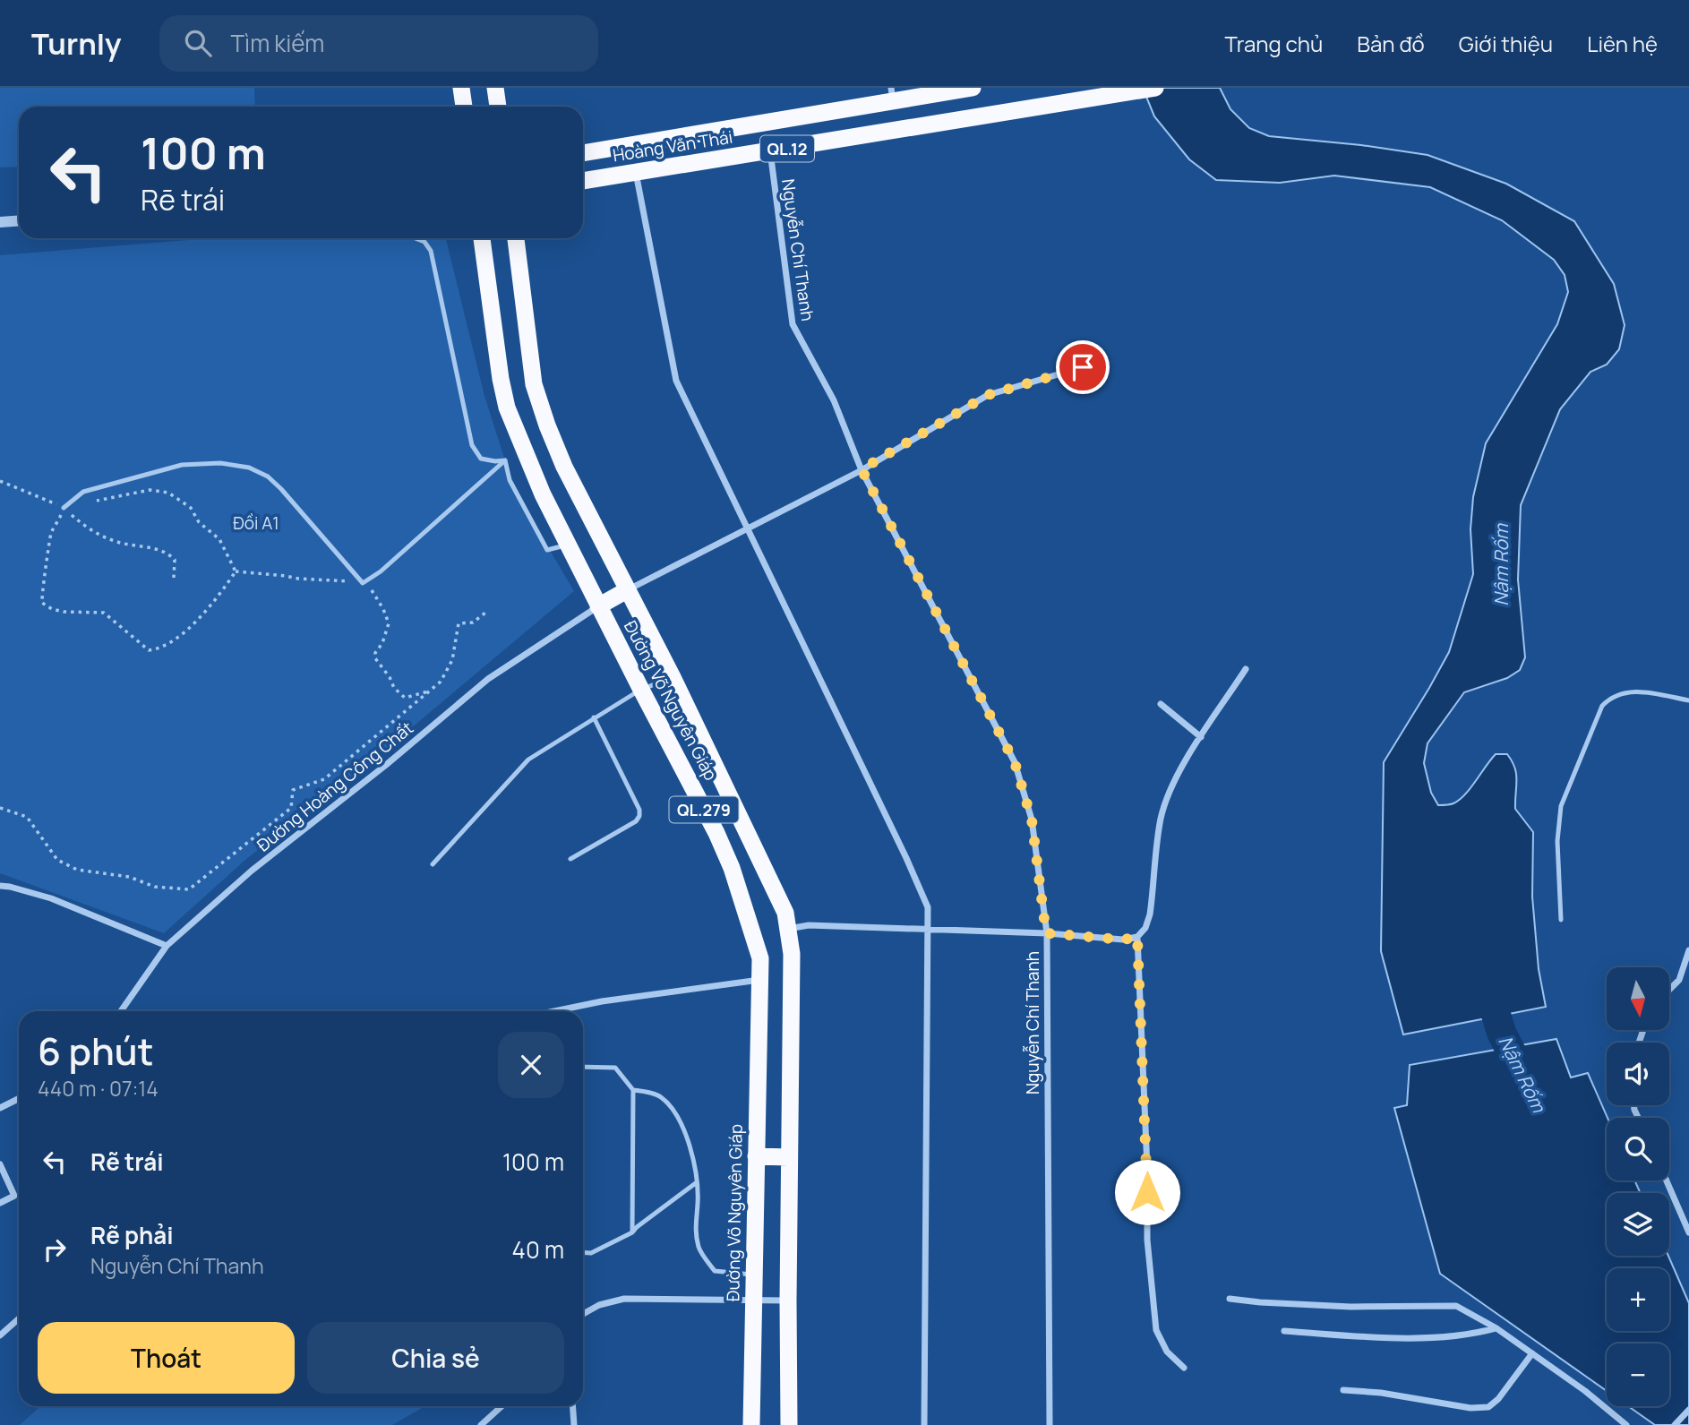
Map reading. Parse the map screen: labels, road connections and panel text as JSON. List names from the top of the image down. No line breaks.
{"streets":{"highway":["Hoàng Văn Thái","QL.12","Đường Võ Nguyên Giáp","QL.279"],"street":["Nguyễn Chí Thanh","Đường Hoàng Công Chất"]},"crossings":[["Hoàng Văn Thái","Nguyễn Chí Thanh"],["Đường Võ Nguyên Giáp","Đường Hoàng Công Chất"]],"water":["Nậm Rốm"],"parks":["Đồi A1"],"north":"bottom","page":{"header":"Turnly","search":"Tìm kiếm","nav":["Trang chủ","Bản đồ","Giới thiệu","Liên hệ"],"turn":["100 m","Rẽ trái"],"map_buttons":["+","−"],"heading":["6 phút","440 m · 07:14"],"list":[{"name":"Rẽ trái","value":"100 m"},{"name":"Rẽ phải","note":"Nguyễn Chí Thanh","value":"40 m"}],"buttons":["Thoát","Chia sẻ"]}}
